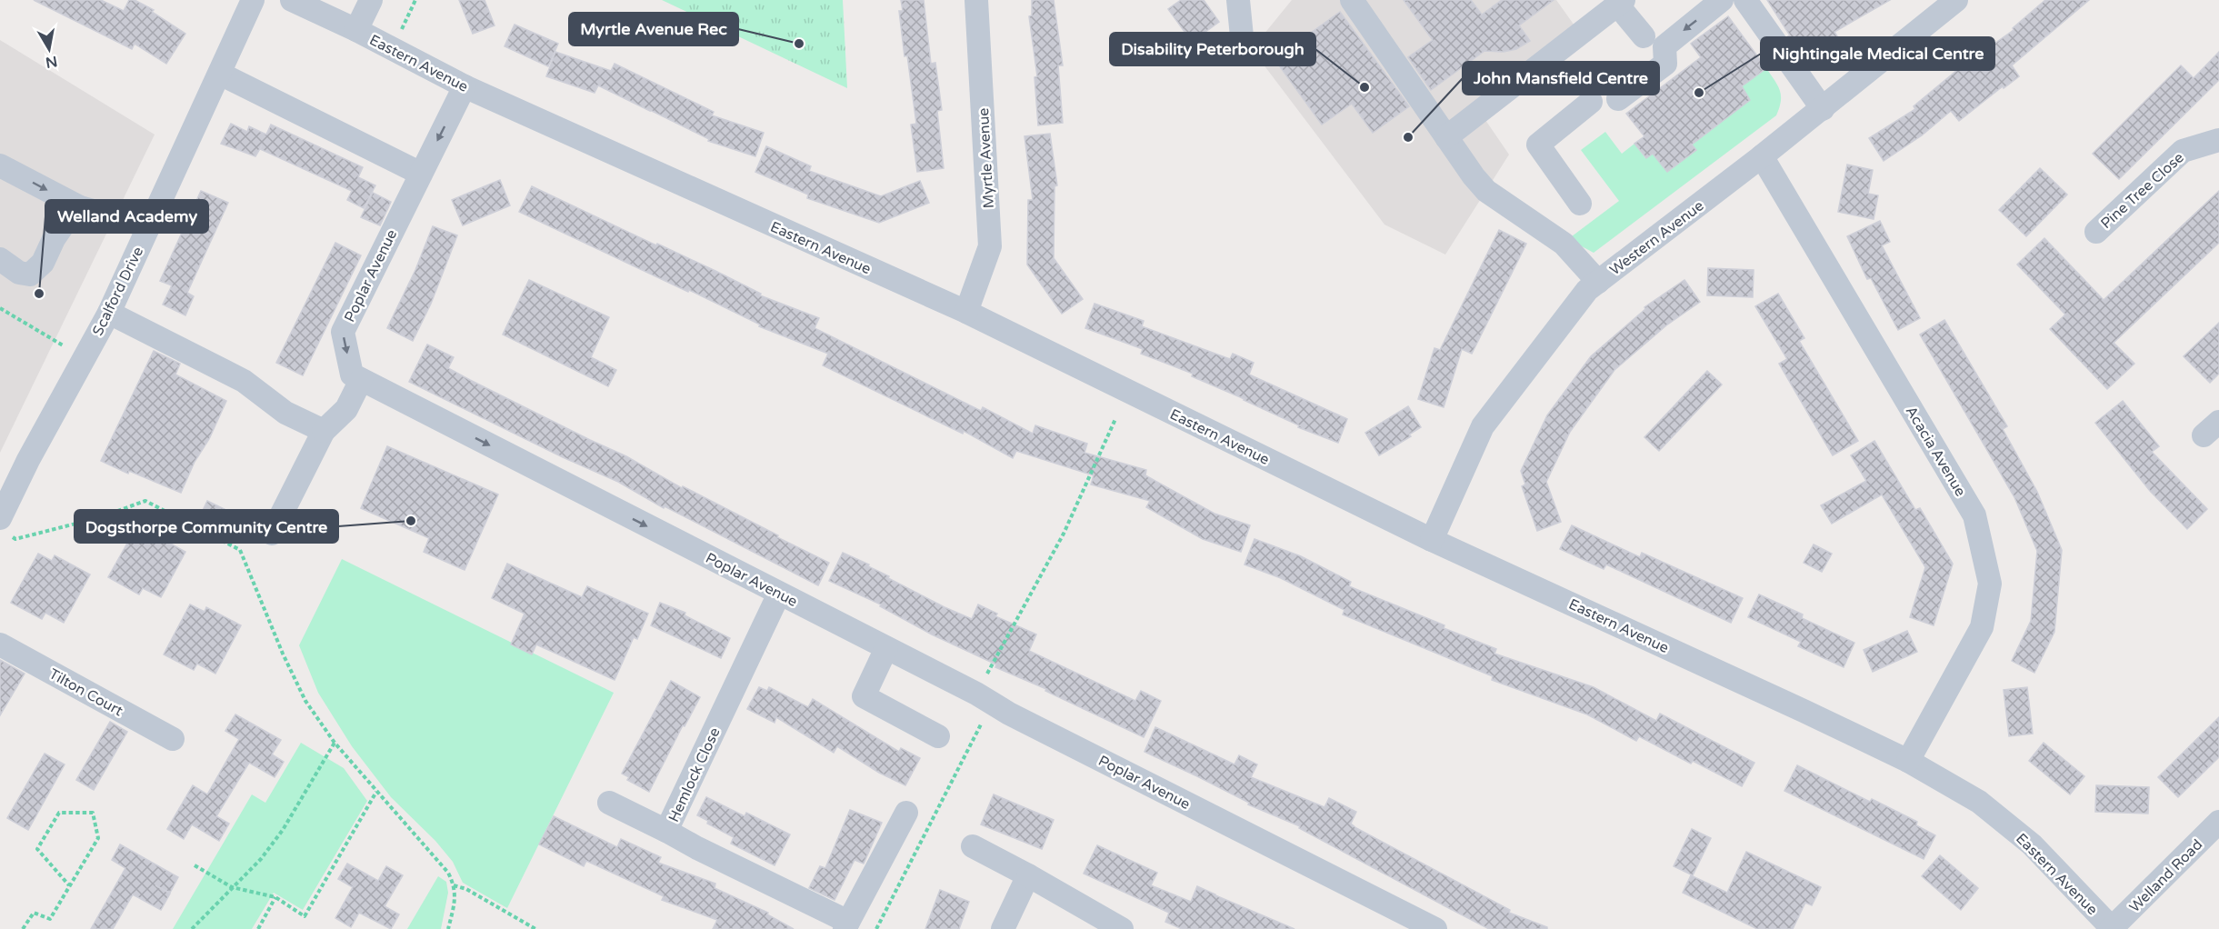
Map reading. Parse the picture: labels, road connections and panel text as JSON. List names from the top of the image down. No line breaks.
{"streets":{"street":["Eastern Avenue","Myrtle Avenue","Pine Tree Close","Western Avenue","Poplar Avenue","Scalford Drive","Acacia Avenue","Tilton Court","Hemlock Close","Welland Road"]},"crossings":[["Eastern Avenue","Myrtle Avenue"],["Eastern Avenue","Western Avenue"],["Eastern Avenue","Poplar Avenue"],["Eastern Avenue","Acacia Avenue"],["Eastern Avenue","Welland Road"],["Western Avenue","Acacia Avenue"],["Poplar Avenue","Hemlock Close"]],"places":["Myrtle Avenue Rec","Disability Peterborough","Nightingale Medical Centre","John Mansfield Centre","Welland Academy","Dogsthorpe Community Centre"],"north":"bottom"}
